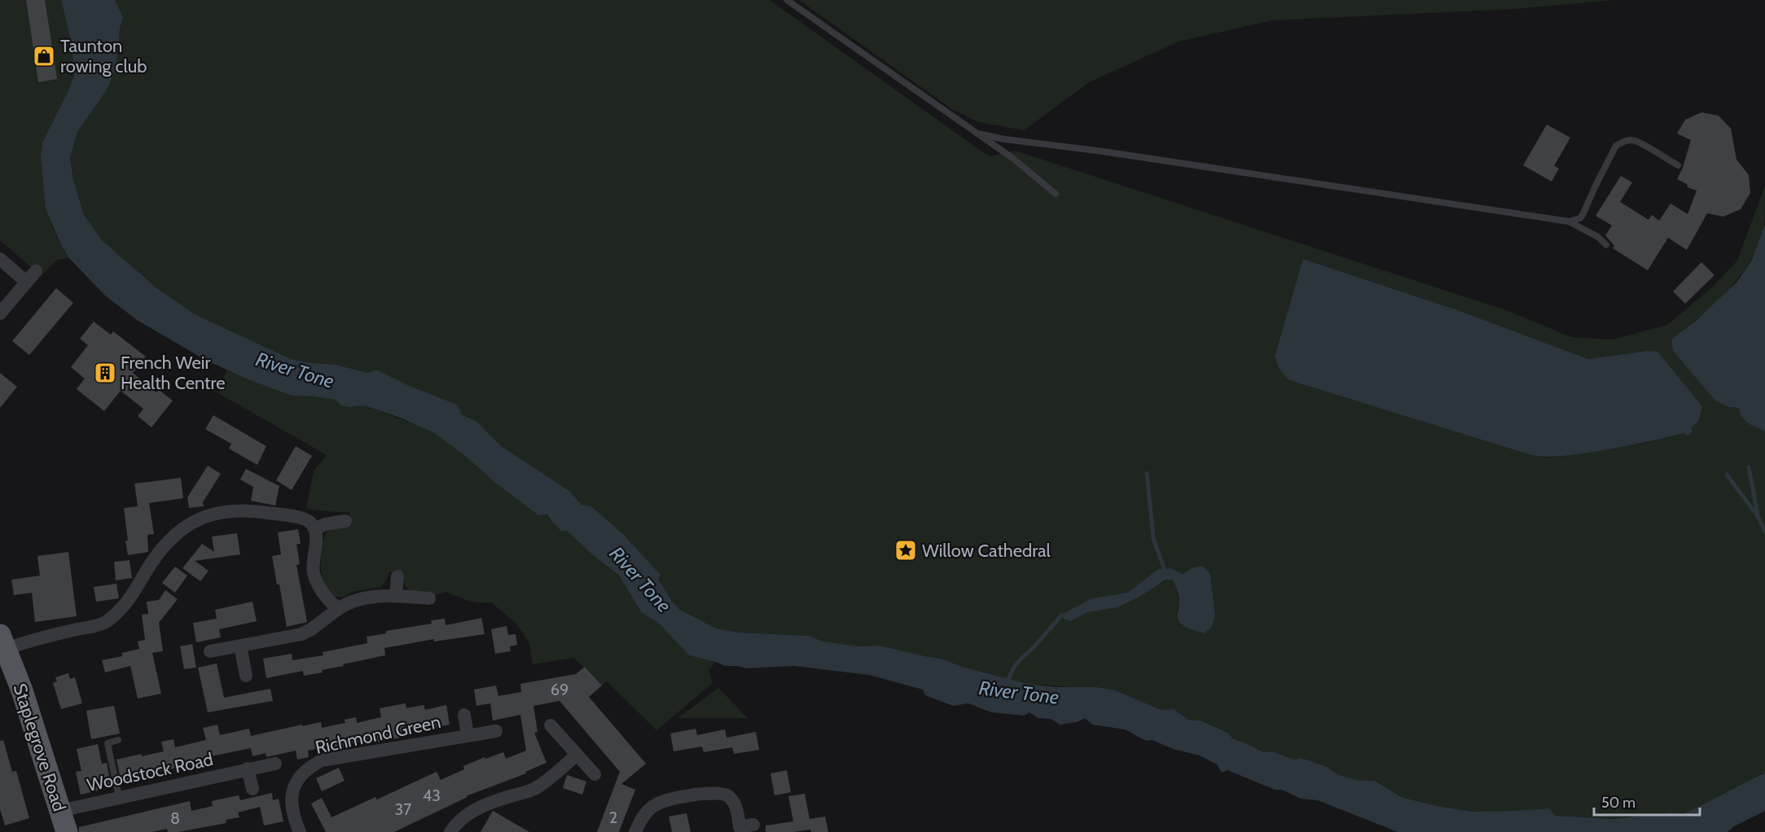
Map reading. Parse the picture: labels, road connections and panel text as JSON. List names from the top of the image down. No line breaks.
{"streets":{"main road":["Staplegrove Road"],"street":["Richmond Green","Woodstock Road"]},"crossings":[["Staplegrove Road","Woodstock Road"]],"water":["River Tone"],"places":{"shop":["Taunton rowing club"],"building":["French Weir Health Centre"],"place":["Willow Cathedral"]},"house_numbers":["69","43","37","2","8"],"scale_bar":"50 m"}
